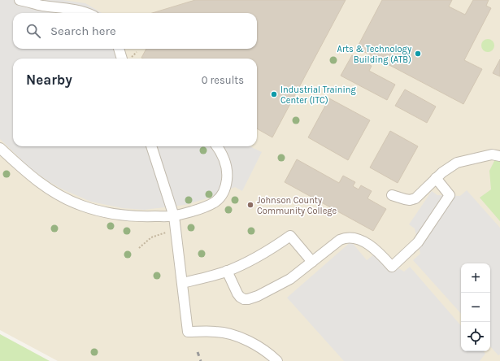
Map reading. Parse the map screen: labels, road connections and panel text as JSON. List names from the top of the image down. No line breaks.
{"places":["Arts & Technology Building (ATB)","Industrial Training Center (ITC)","Johnson County Community College"],"page":{"search":"Search here","heading":["Nearby","0 results"],"map_buttons":["+","−"]}}
